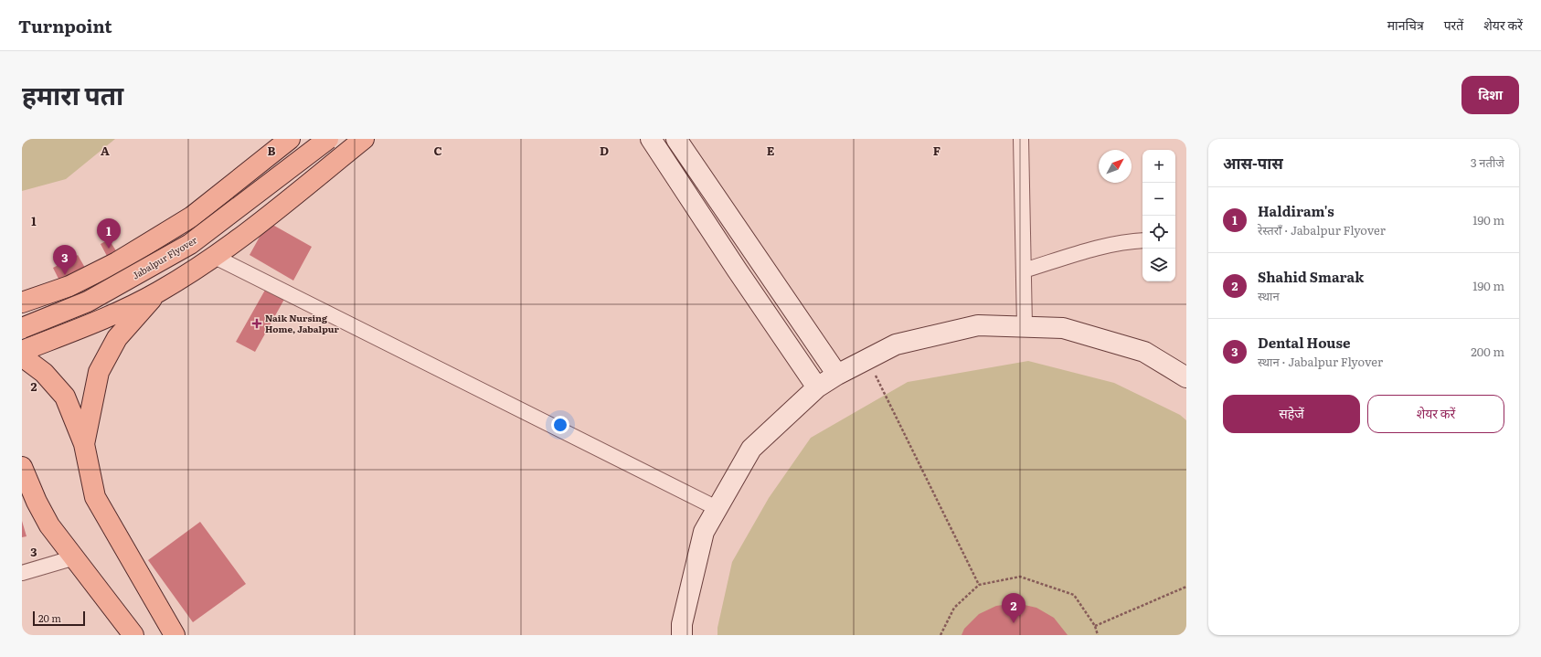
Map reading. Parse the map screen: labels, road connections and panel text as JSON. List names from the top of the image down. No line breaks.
{"streets":{"main road":["Jabalpur Flyover"]},"places":{"health":["Naik Nursing Home, Jabalpur"]},"scale_bar":"20 m","north":"top right","page":{"header":"Turnpoint","nav":["मानचित्र","परतें","शेयर करें"],"title":"हमारा पता","buttons":["दिशा",["सहेजें","शेयर करें"]],"heading":["आस-पास","3 नतीजे"],"map_buttons":["+","−"],"list":[{"mark":"1","name":"Haldiram's","note":"रेस्तराँ · Jabalpur Flyover","value":"190 m"},{"mark":"2","name":"Shahid Smarak","note":"स्थान","value":"190 m"},{"mark":"3","name":"Dental House","note":"स्थान · Jabalpur Flyover","value":"200 m"}],"pins":["1","3","2"],"scale":"20 m"},"grid":{"columns":["A","B","C","D","E","F"],"rows":["1","2","3"]}}
